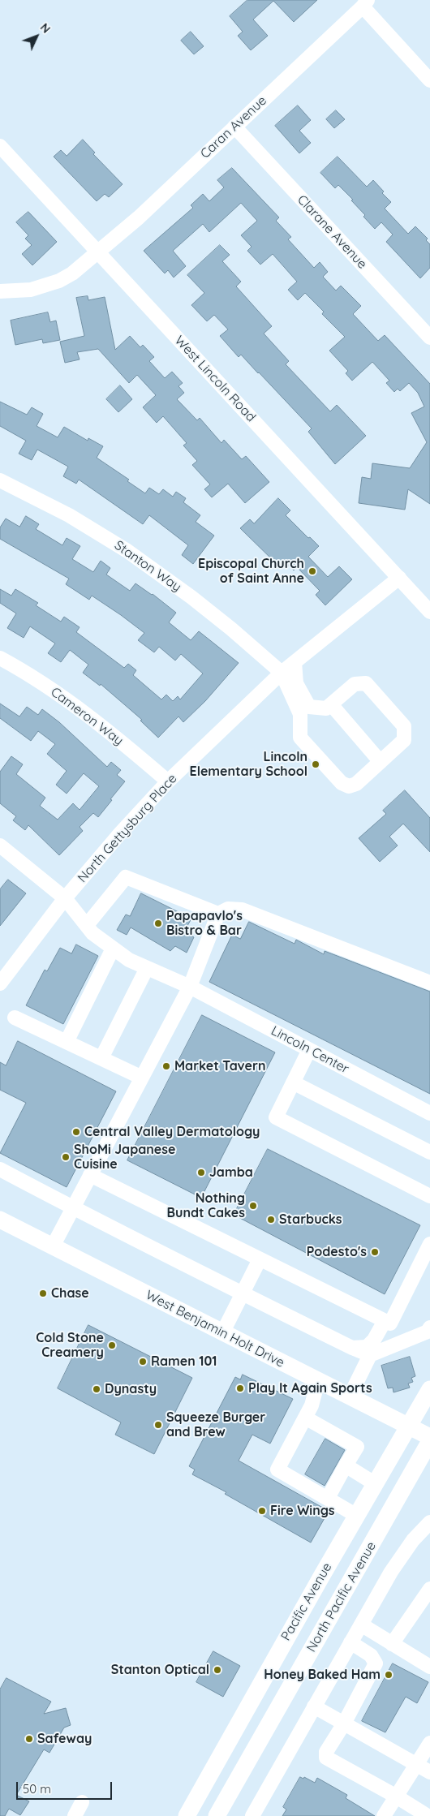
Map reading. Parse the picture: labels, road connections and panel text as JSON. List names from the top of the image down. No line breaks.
{"streets":{"main road":["West Benjamin Holt Drive","North Pacific Avenue","Pacific Avenue"],"street":["Caran Avenue","Clarane Avenue","West Lincoln Road","Stanton Way","Cameron Way","North Gettysburg Place","Lincoln Center"]},"crossings":[["Caran Avenue","Clarane Avenue"],["Caran Avenue","West Lincoln Road"],["West Lincoln Road","North Gettysburg Place"],["Stanton Way","North Gettysburg Place"],["Cameron Way","North Gettysburg Place"],["North Gettysburg Place","Lincoln Center"],["West Benjamin Holt Drive","Pacific Avenue"]],"places":["Episcopal Church of Saint Anne","Lincoln Elementary School","Papapavlo's Bistro & Bar","Market Tavern","Central Valley Dermatology","ShoMi Japanese Cuisine","Jamba","Nothing Bundt Cakes","Starbucks","Podesto's","Chase","Cold Stone Creamery","Ramen 101","Play It Again Sports","Dynasty","Squeeze Burger and Brew","Fire Wings","Stanton Optical","Honey Baked Ham","Safeway"],"scale_bar":"50 m","north":"top right"}
